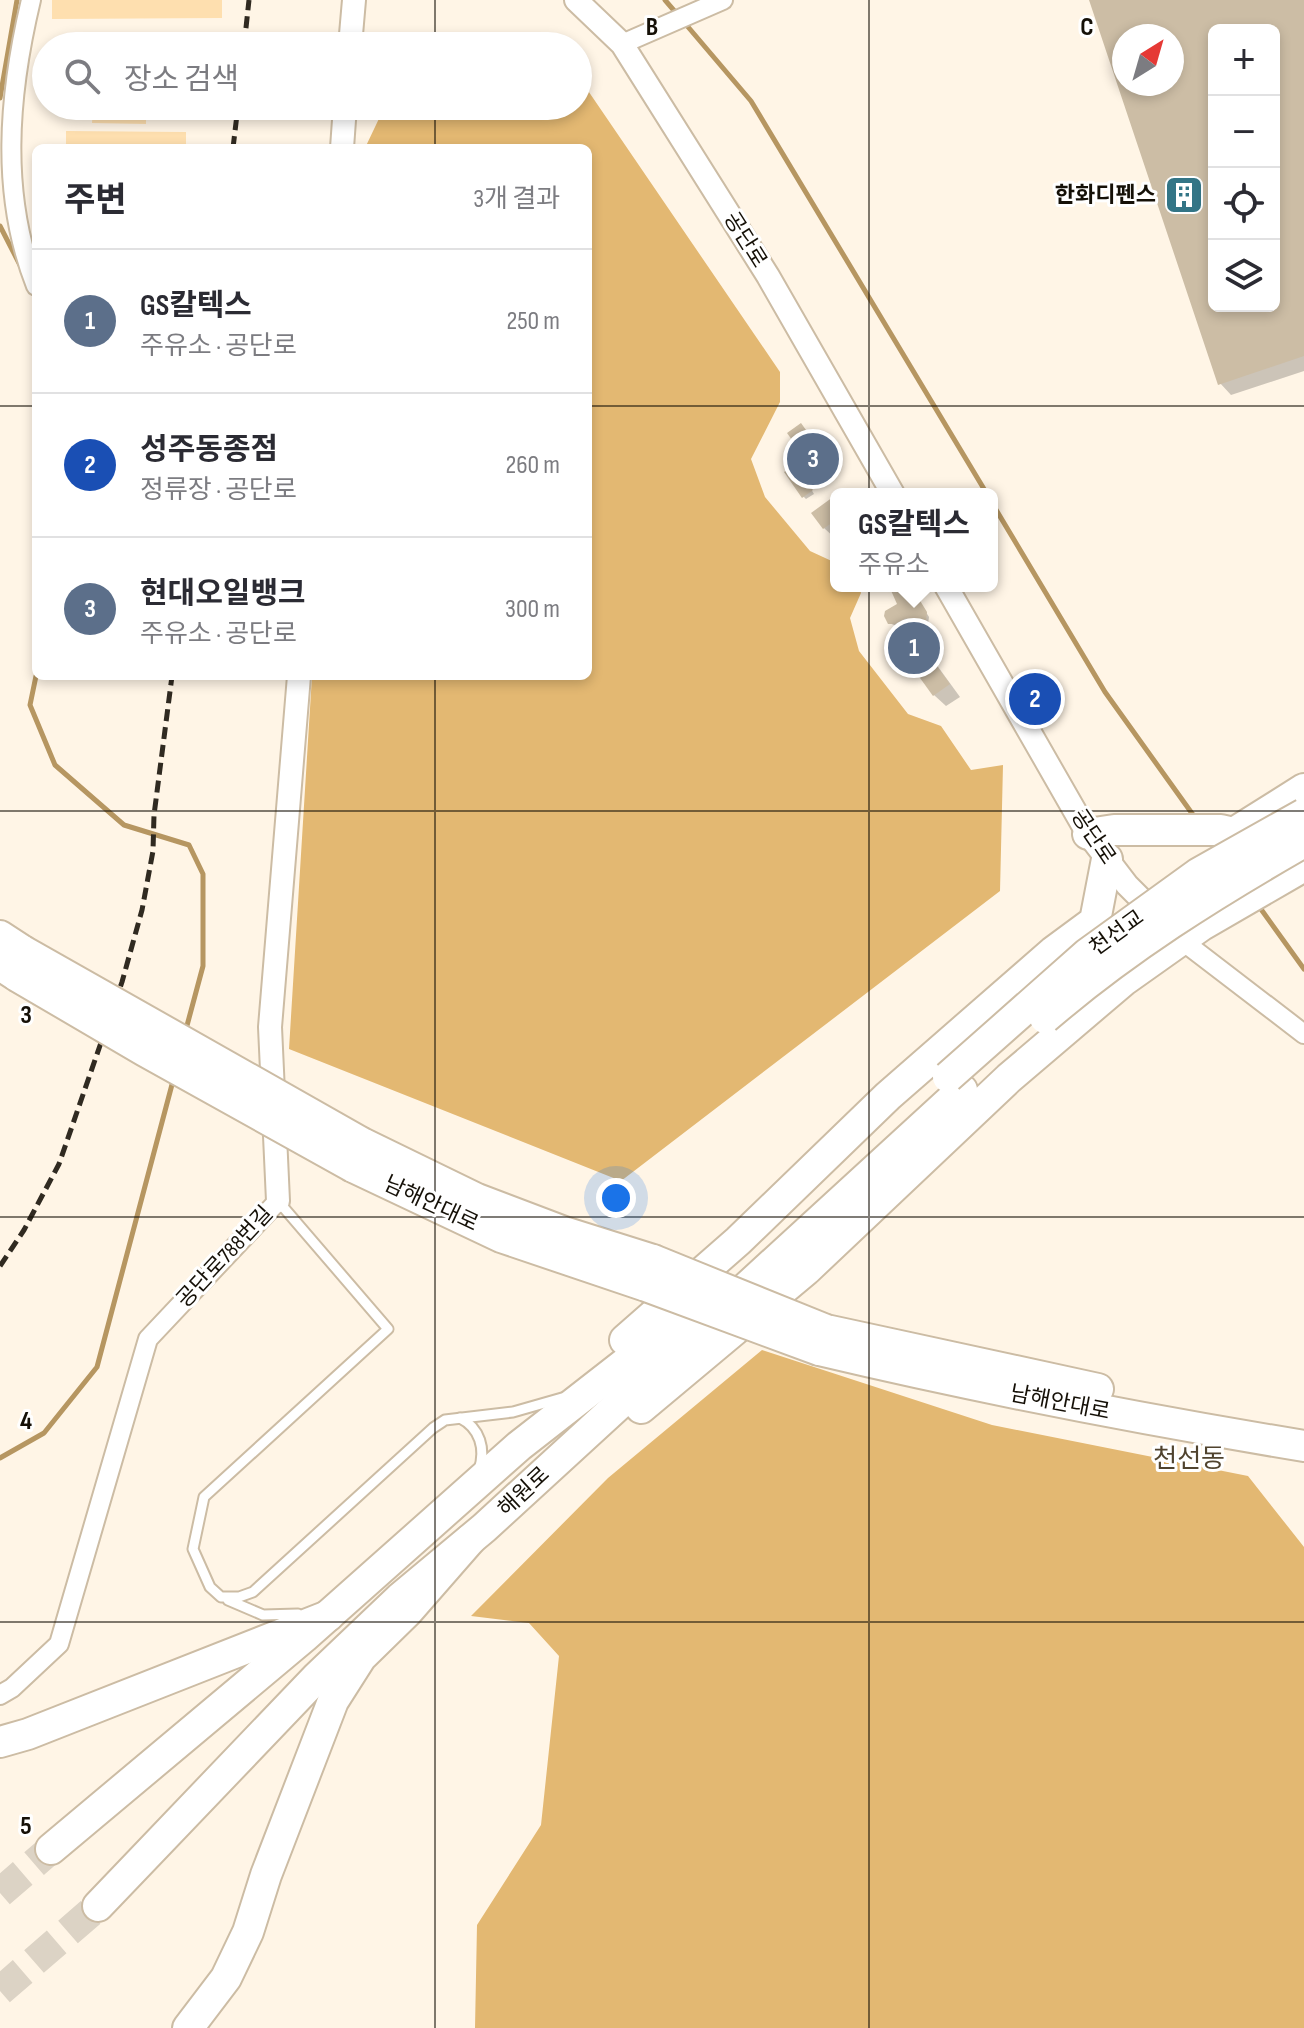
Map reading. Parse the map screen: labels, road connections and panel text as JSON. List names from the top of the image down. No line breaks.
{"streets":{"main road":["천선교","남해안대로","해원로"],"street":["공단로","공단로788번길"]},"crossings":[["천선교","해원로"]],"districts":["천선동"],"places":{"building":["한화디펜스"]},"north":"top right","page":{"map_buttons":["+","−"],"search":"장소 검색","heading":["주변","3개 결과"],"list":[{"mark":"1","name":"GS칼텍스","note":"주유소 · 공단로","value":"250 m"},{"mark":"2","name":"성주동종점","note":"정류장 · 공단로","value":"260 m"},{"mark":"3","name":"현대오일뱅크","note":"주유소 · 공단로","value":"300 m"}],"pins":["3","1","2"],"popup":["GS칼텍스","주유소"]},"grid":{"columns":["B","C"],"rows":["3","4","5"]}}
